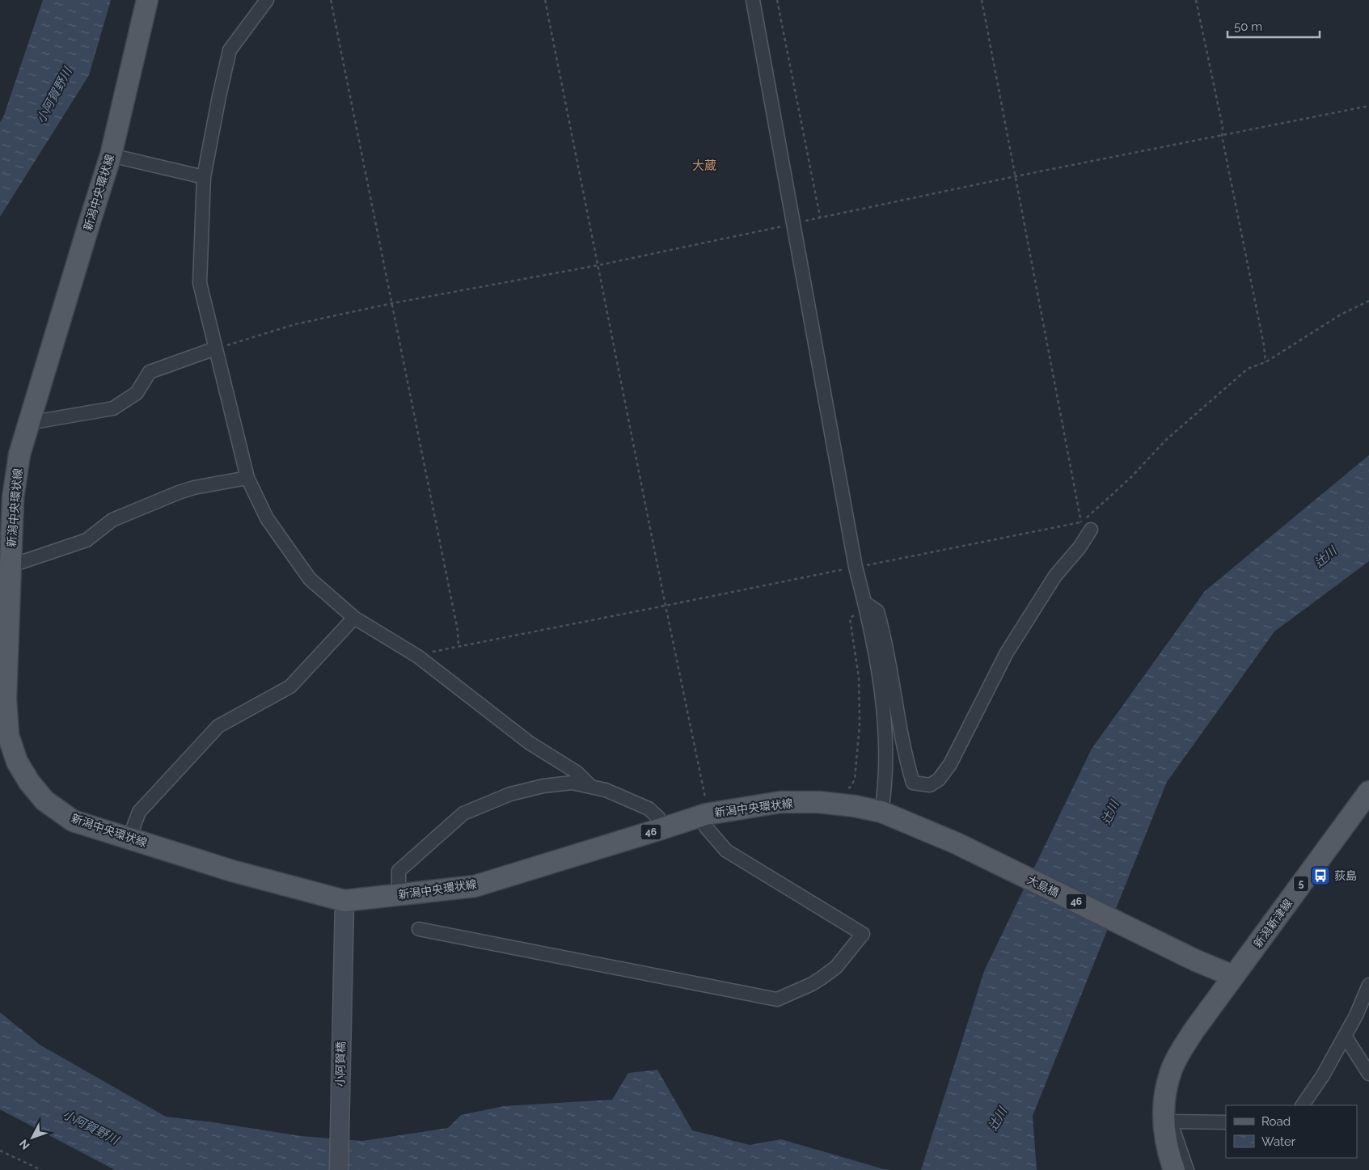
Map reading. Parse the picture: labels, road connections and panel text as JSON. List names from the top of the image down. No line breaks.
{"streets":{"main road":["新潟中央環状線","46","5","大島橋","新潟新津線"],"street":["小阿賀橋"]},"crossings":[["新潟中央環状線","大島橋"],["新潟中央環状線","小阿賀橋"],["5","大島橋"],["5","新潟新津線"],["大島橋","新潟新津線"]],"districts":["大蔵"],"water":["小阿賀野川","辻川"],"places":{"bus stop":["荻島"]},"legend":["Road","Water"],"scale_bar":"50 m","north":"bottom left"}
